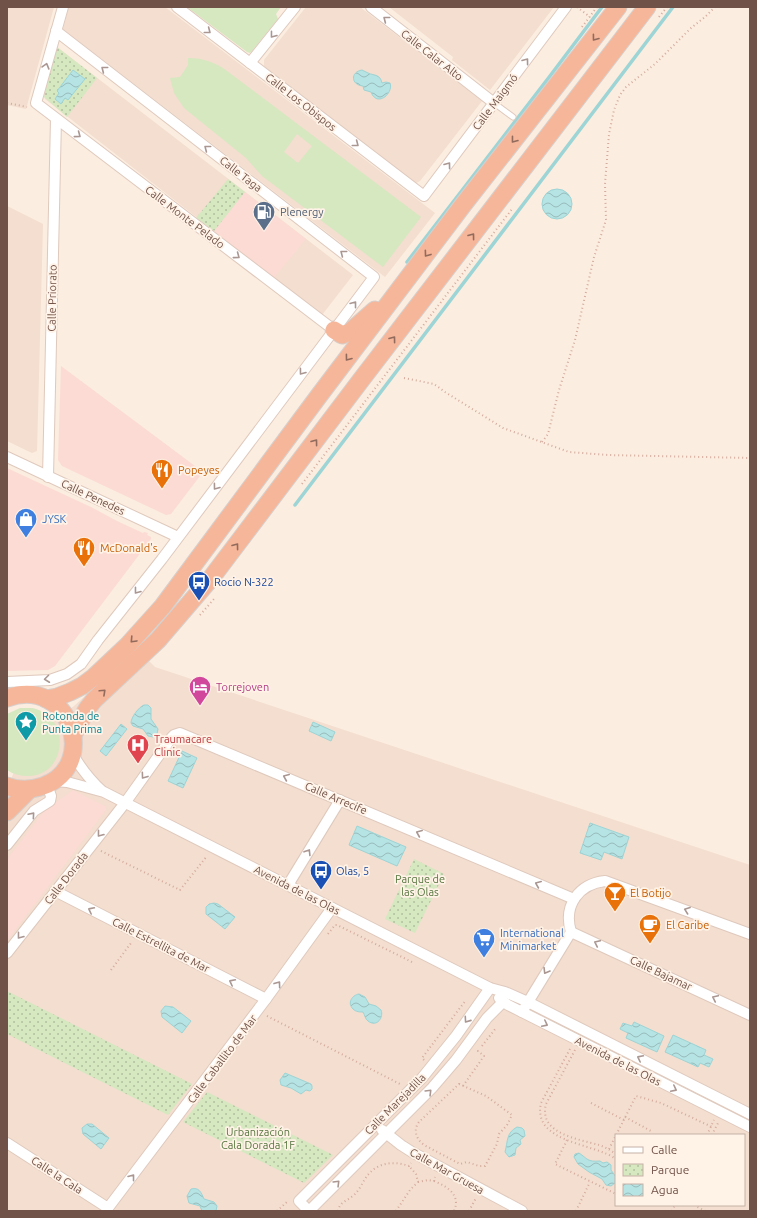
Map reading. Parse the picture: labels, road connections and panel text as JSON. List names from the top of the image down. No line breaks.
{"streets":{"street":["Calle Calar Alto","Calle Los Obispos","Calle Maigmó","Calle Taga","Calle Monte Pelado","Calle Priorato","Calle Penedes","Calle Arrecife","Calle Dorada","Avenida de las Olas","Calle Estrellita de Mar","Calle Bajamar","Calle Caballito de Mar","Calle Marejadilla","Calle Mar Gruesa","Calle la Cala"]},"crossings":[["Calle Calar Alto","Calle Maigmó"],["Calle Los Obispos","Calle Maigmó"],["Calle Taga","Calle Monte Pelado"],["Calle Monte Pelado","Calle Priorato"],["Calle Priorato","Calle Penedes"],["Calle Arrecife","Calle Dorada"],["Calle Arrecife","Avenida de las Olas"],["Calle Dorada","Avenida de las Olas"],["Calle Dorada","Calle Estrellita de Mar"],["Avenida de las Olas","Calle Caballito de Mar"],["Avenida de las Olas","Calle Marejadilla"],["Calle Estrellita de Mar","Calle Caballito de Mar"],["Calle Caballito de Mar","Calle la Cala"],["Calle Marejadilla","Calle Mar Gruesa"]],"one_way":["Calle Calar Alto","Calle Los Obispos","Calle Maigmó","Calle Taga","Calle Monte Pelado","Calle Arrecife","Calle Estrellita de Mar","Calle Caballito de Mar"],"parks":["Parque de las Olas","Urbanización Cala Dorada 1F"],"places":{"fuel station":["Plenergy"],"restaurant":["Popeyes","McDonald's"],"shop":["JYSK"],"bus stop":["Rocio N-322","Olas, 5"],"hotel":["Torrejoven"],"place":["Rotonda de Punta Prima"],"hospital":["Traumacare Clinic"],"bar":["El Botijo"],"cafe":["El Caribe"],"supermarket":["International Minimarket"]},"legend":["Calle","Parque","Agua"]}
